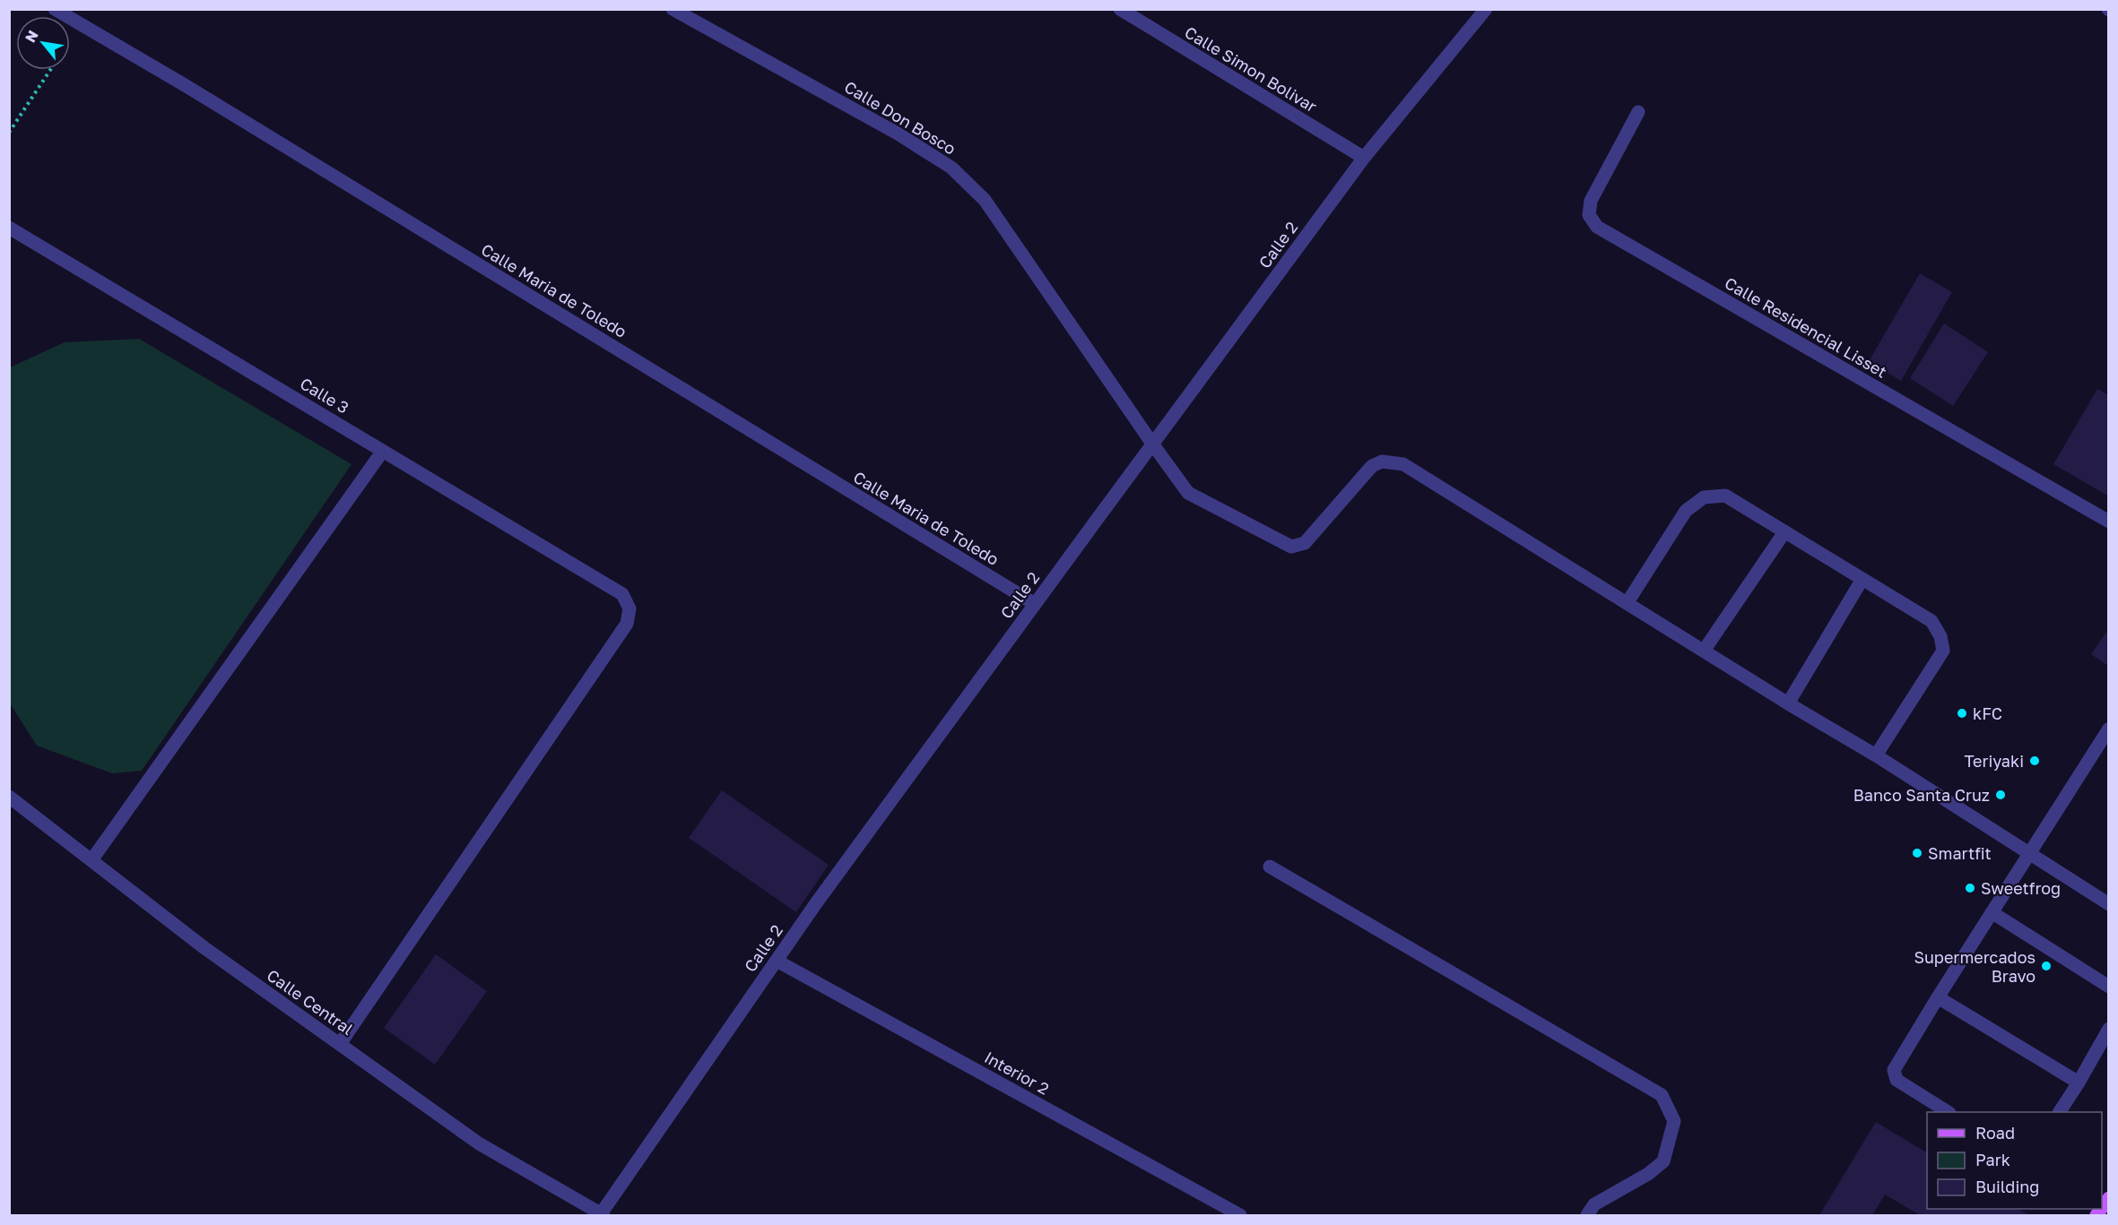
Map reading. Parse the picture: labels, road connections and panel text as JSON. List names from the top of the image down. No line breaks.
{"streets":{"street":["Calle Simon Bolivar","Calle Don Bosco","Calle 2","Calle Maria de Toledo","Calle Residencial Lisset","Calle 3","Calle Central","Interior 2"]},"crossings":[["Calle Simon Bolivar","Calle 2"],["Calle Don Bosco","Calle 2"],["Calle 2","Calle Maria de Toledo"],["Calle 2","Calle Central"],["Calle 2","Interior 2"],["Calle 3","Calle Central"]],"places":["kFC","Teriyaki","Banco Santa Cruz","Smartfit","Sweetfrog","Supermercados Bravo"],"legend":["Road","Park","Building"],"north":"top left"}
